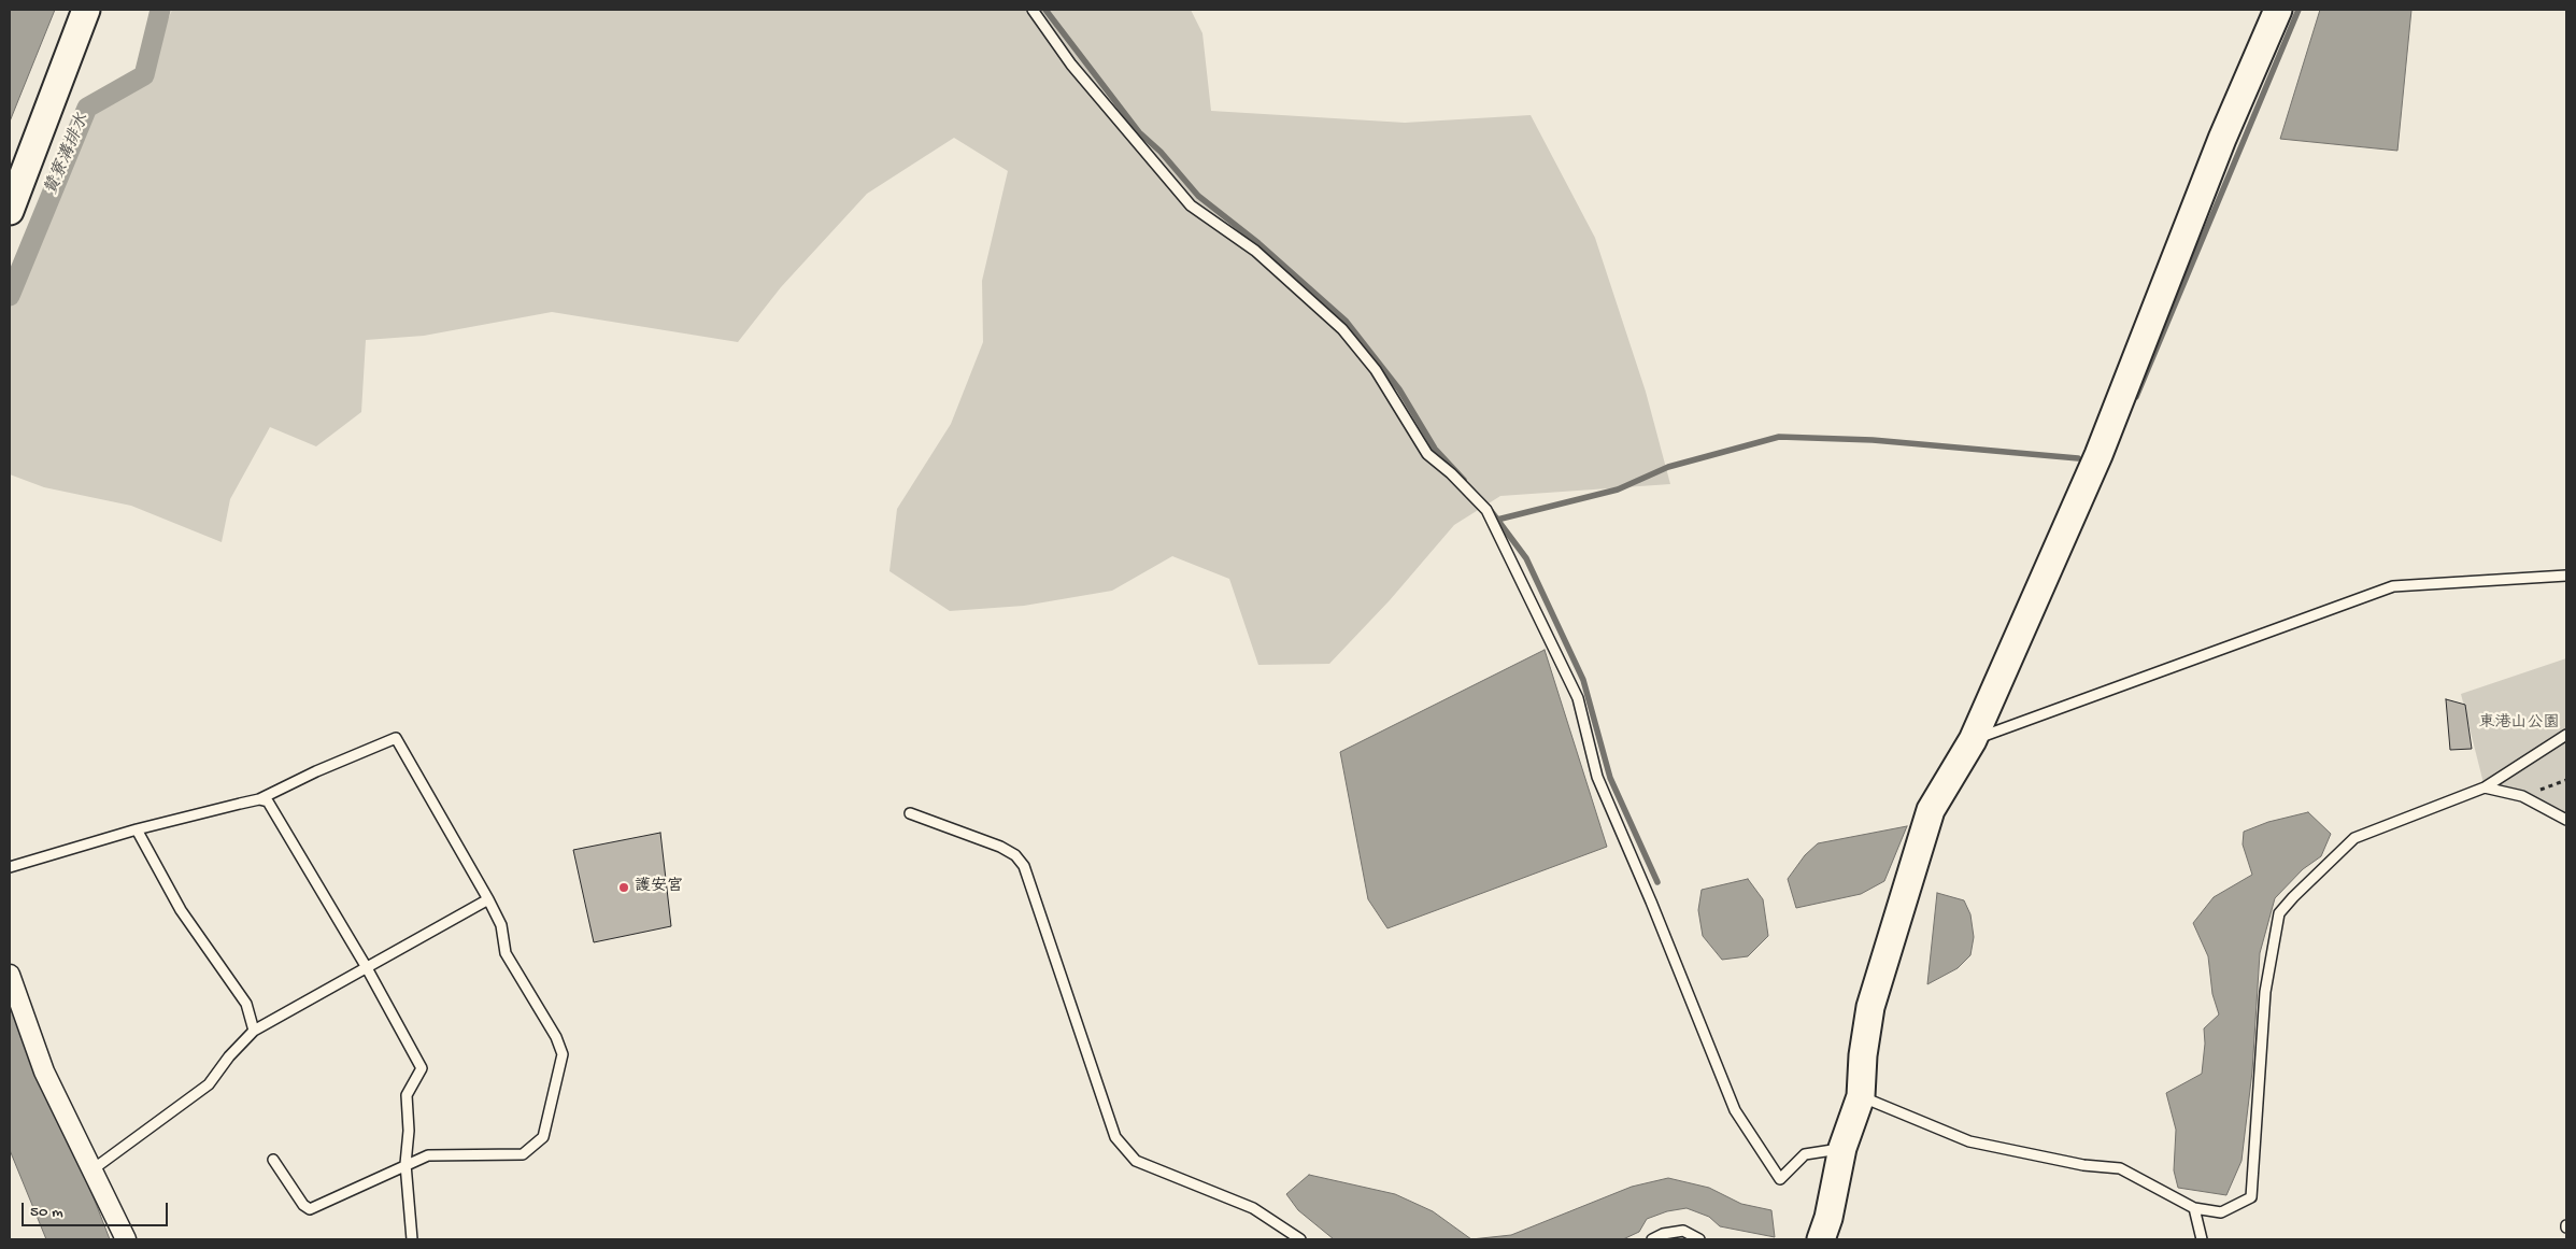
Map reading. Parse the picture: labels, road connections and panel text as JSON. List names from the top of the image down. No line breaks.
{"water":["贊寮溝排水"],"parks":["東港山公園"],"places":["護安宮"],"scale_bar":"50 m"}
